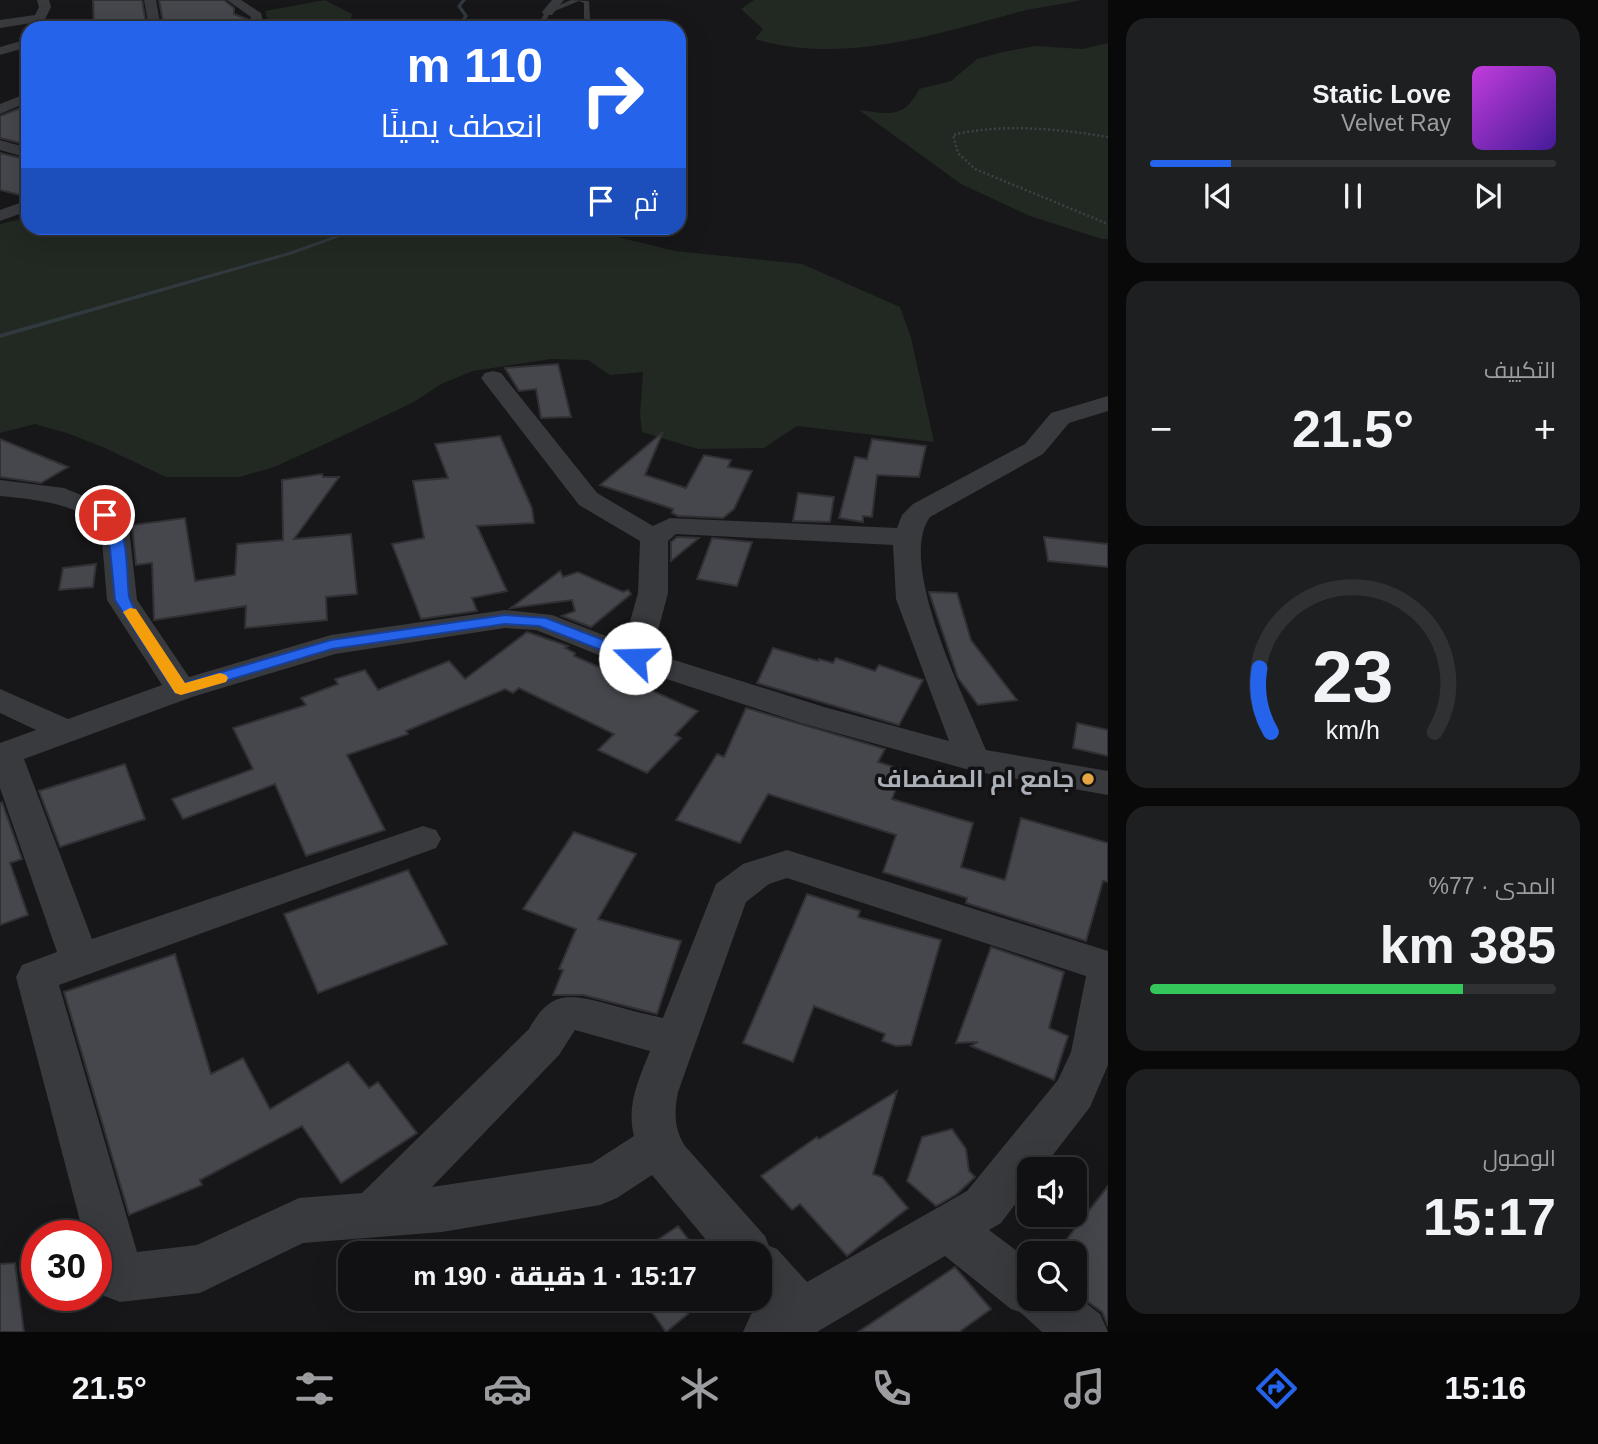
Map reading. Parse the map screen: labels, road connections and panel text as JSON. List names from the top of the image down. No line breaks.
{"places":["جامع ام الصفصاف"],"page":{"turn":["110 m","انعطف يمينًا"],"song":["Static Love","Velvet Ray"],"then":"ثم","tile":["التكييف",["المدى · 77%","385 km"],["الوصول","15:17"]],"heat":["−","21.5°","+"],"limit":"30","trip":"15:17 · 1 دقيقة · 190 m","tabs":["15:16","21.5°"],"gauge":["23","km/h"]}}
